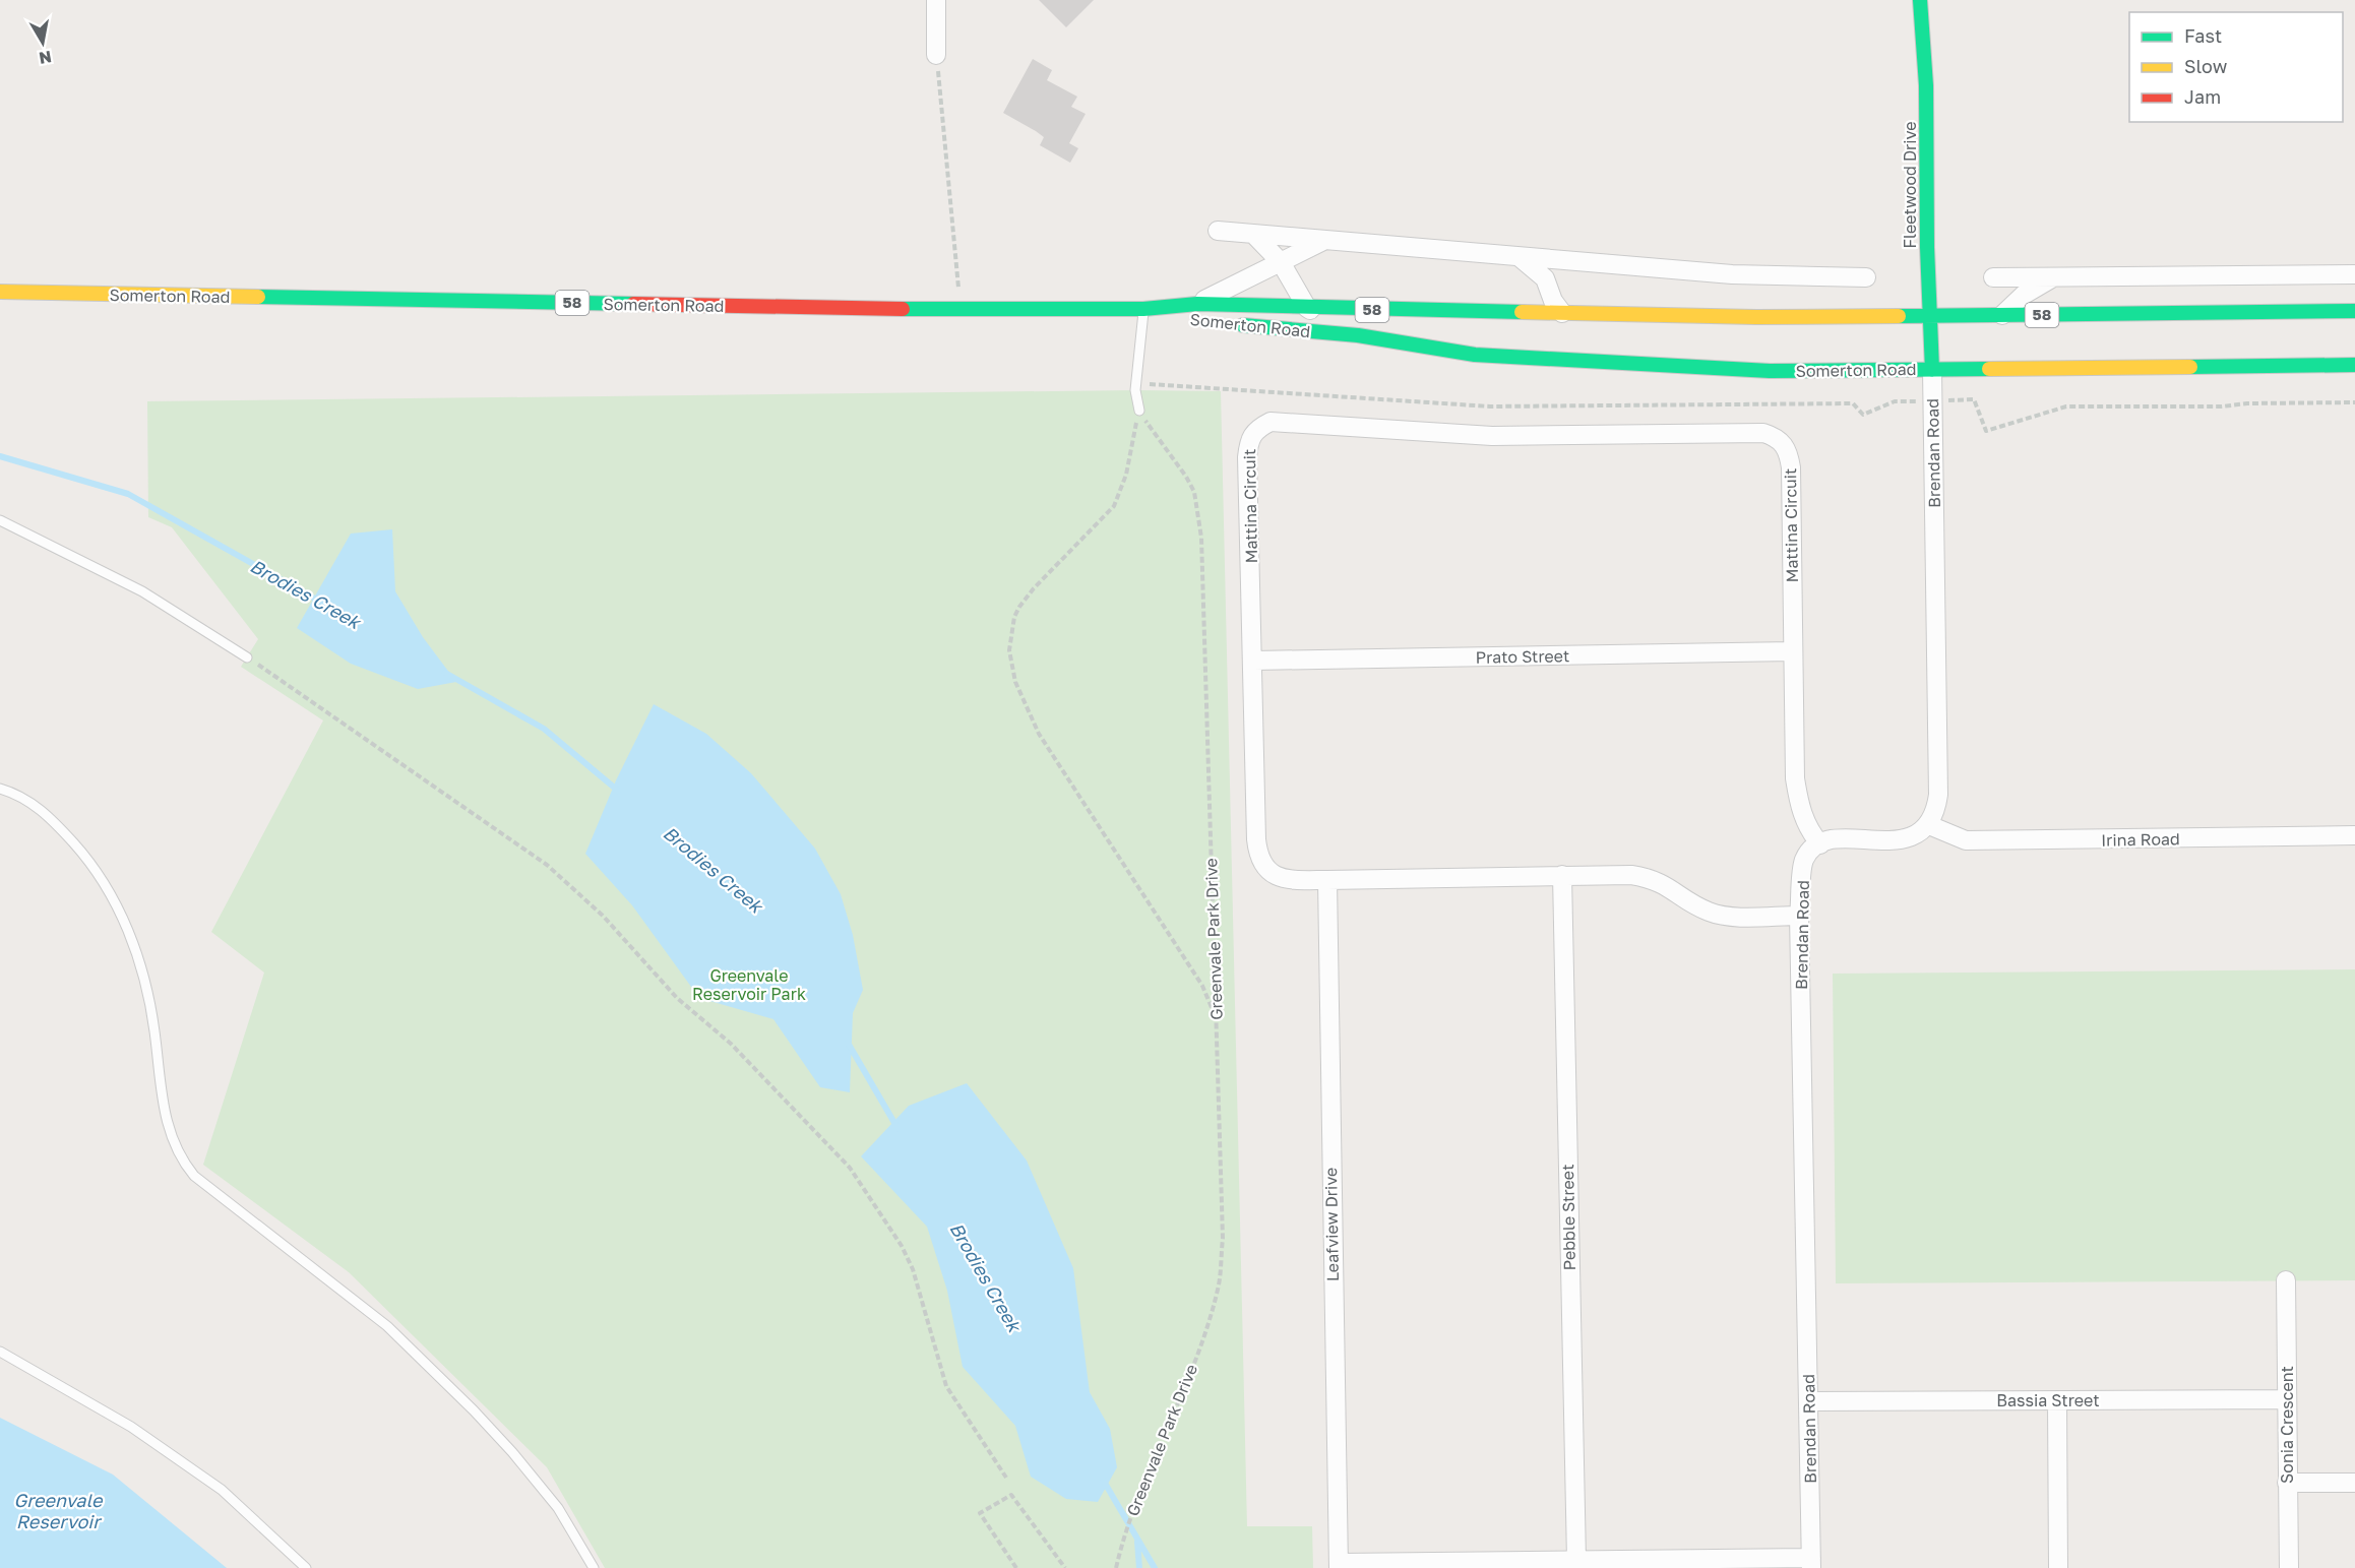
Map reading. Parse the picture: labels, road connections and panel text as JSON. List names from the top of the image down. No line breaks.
{"streets":{"main road":["Fleetwood Drive","Somerton Road","58"],"street":["Brendan Road","Mattina Circuit","Prato Street","Irina Road","Pebble Street","Leafview Drive","Bassia Street","Sonia Crescent"],"path":["Greenvale Park Drive"]},"crossings":[["Fleetwood Drive","Somerton Road"],["Fleetwood Drive","Brendan Road"],["Somerton Road","Brendan Road"],["Brendan Road","Mattina Circuit"],["Brendan Road","Irina Road"],["Brendan Road","Bassia Street"],["Mattina Circuit","Prato Street"],["Mattina Circuit","Pebble Street"],["Mattina Circuit","Leafview Drive"],["Bassia Street","Sonia Crescent"]],"water":["Brodies Creek","Greenvale Reservoir"],"parks":["Greenvale Reservoir Park"],"legend":["Fast","Slow","Jam"],"north":"bottom"}
